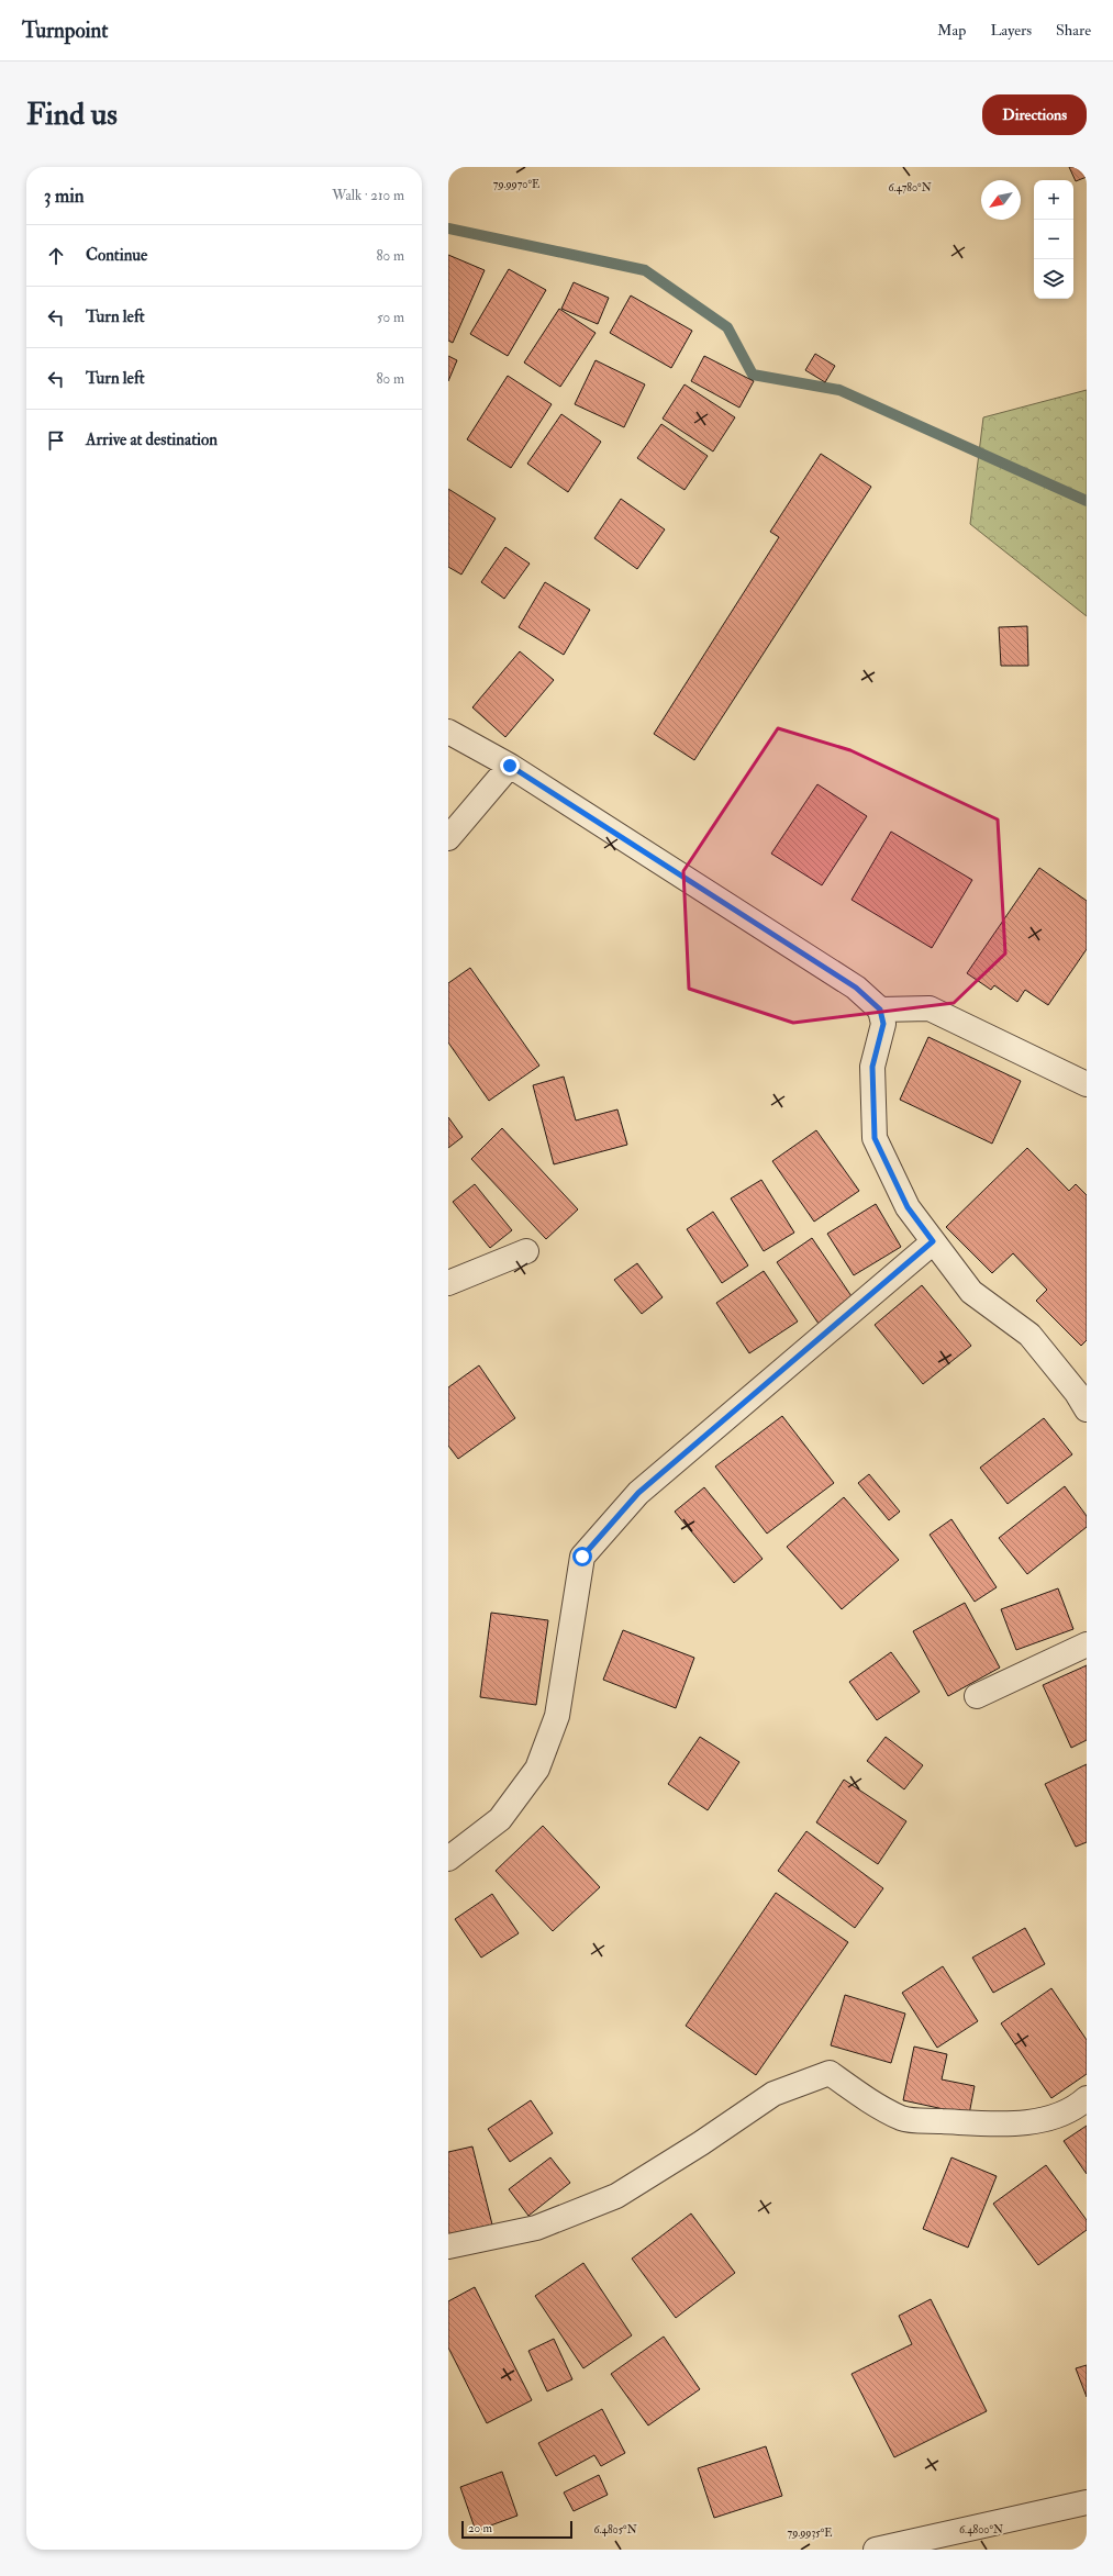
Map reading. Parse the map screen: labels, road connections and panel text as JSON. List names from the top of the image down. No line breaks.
{"scale_bar":"20 m","north":"bottom left","page":{"header":"Turnpoint","nav":["Map","Layers","Share"],"buttons":"Directions","title":"Find us","heading":["3 min","Walk · 210 m"],"map_buttons":["+","−"],"list":[["Continue","80 m"],["Turn left","50 m"],["Turn left","80 m"],"Arrive at destination"],"scale":"20 m"},"coordinates":["79.9970°E","6.4780°N","6.4805°N","6.4800°N","79.9935°E"]}
